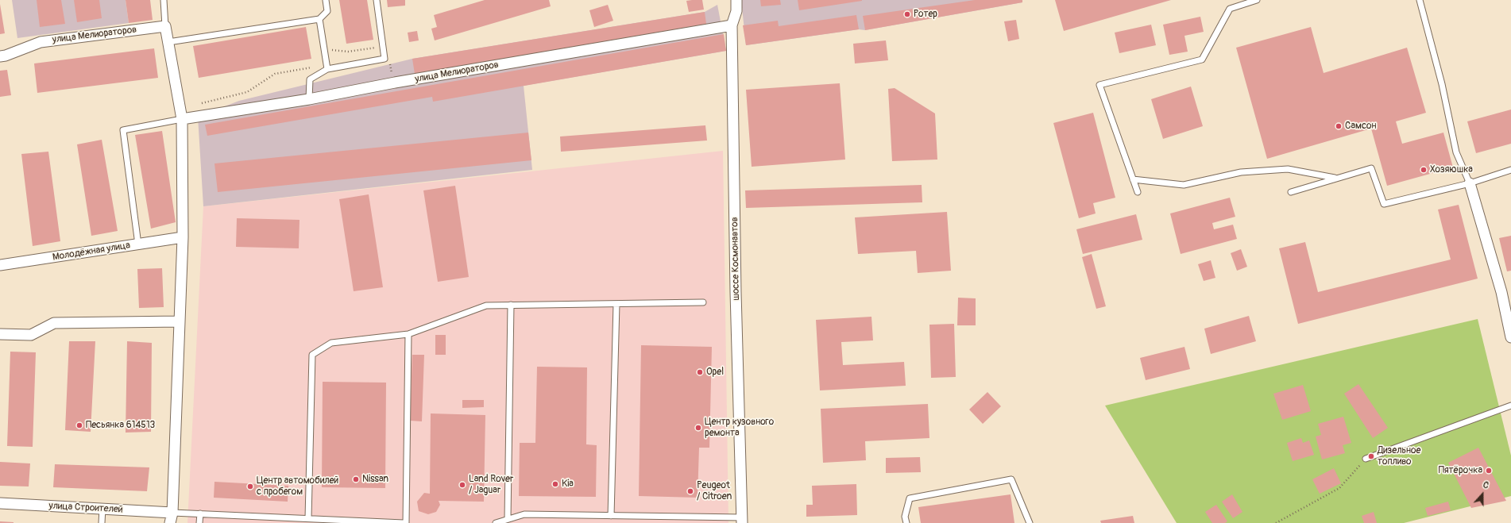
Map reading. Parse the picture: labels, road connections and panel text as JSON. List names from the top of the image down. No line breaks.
{"streets":{"street":["улица Мелиораторов","Молодёжная улица","шоссе Космонавтов","улица Строителей"]},"crossings":[["улица Мелиораторов","шоссе Космонавтов"]],"places":["Ротер","Самсон","Хозяюшка","Opel","Песьянка 614513","Центр кузовного ремонта","Дизельное топливо","Пятёрочка","Nissan","Kia","Land Rover / Jaguar","Центр автомобилей с пробегом","Peugeot / Citroen"],"north":"top"}
